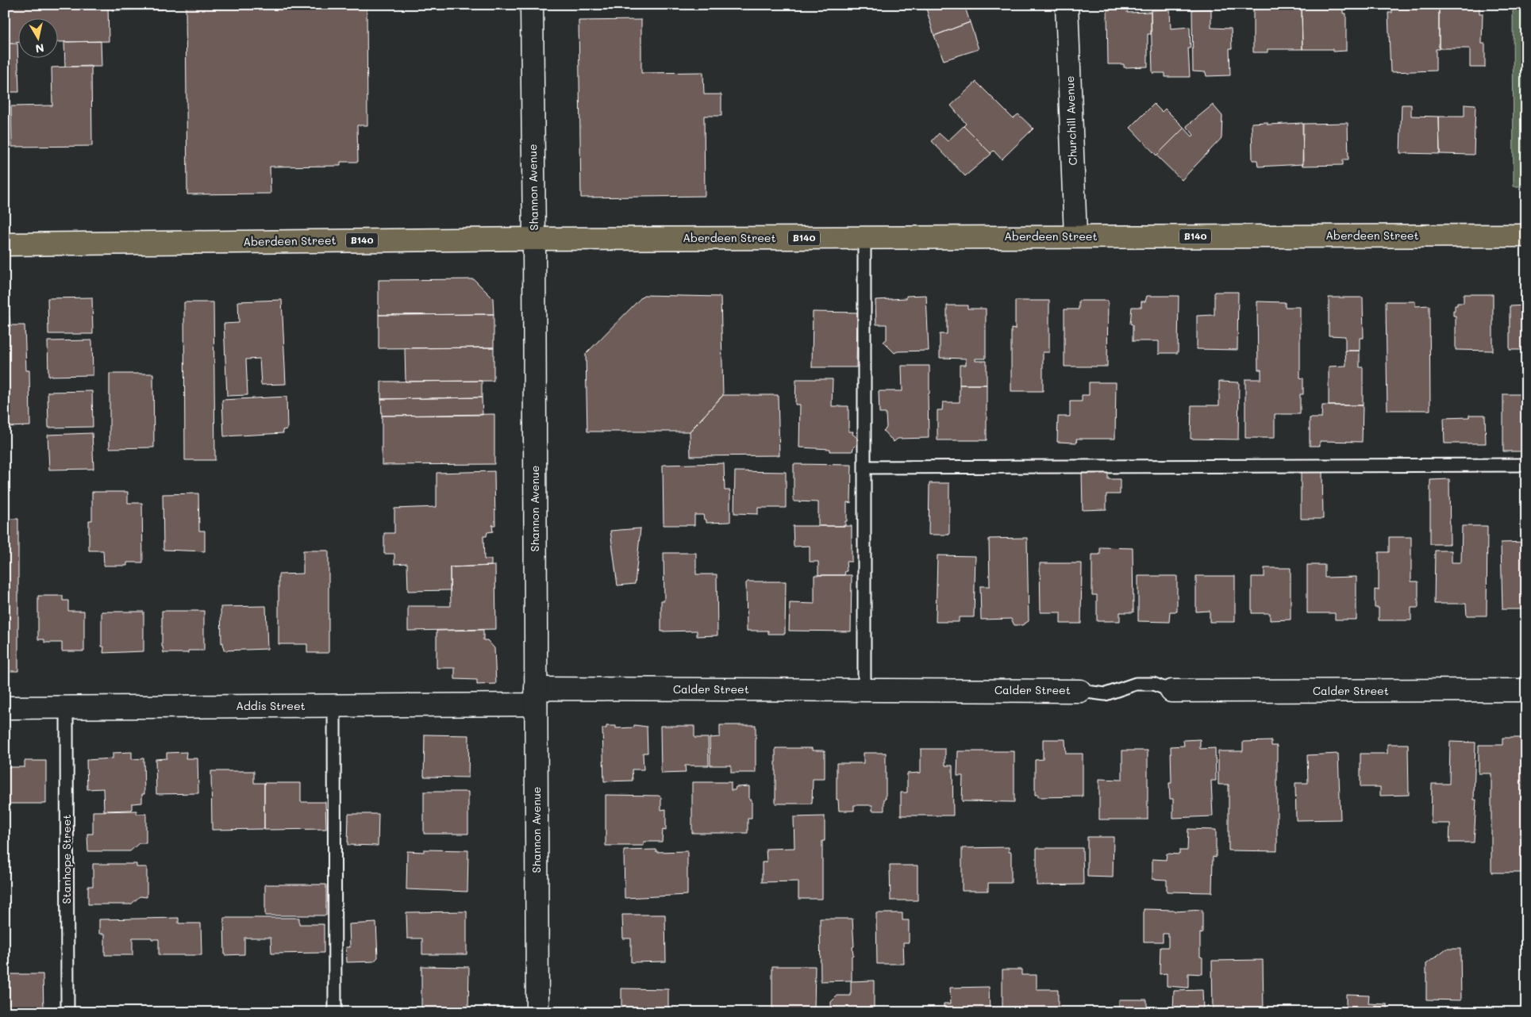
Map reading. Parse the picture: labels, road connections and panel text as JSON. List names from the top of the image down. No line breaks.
{"streets":{"main road":["Aberdeen Street","B140"],"street":["Churchill Avenue","Shannon Avenue","Calder Street","Addis Street"],"lane":["Stanhope Street"]},"crossings":[["Churchill Avenue","Aberdeen Street"],["Shannon Avenue","Aberdeen Street"],["Shannon Avenue","Calder Street"],["Shannon Avenue","Addis Street"],["Calder Street","Addis Street"],["Addis Street","Stanhope Street"]],"north":"bottom"}
